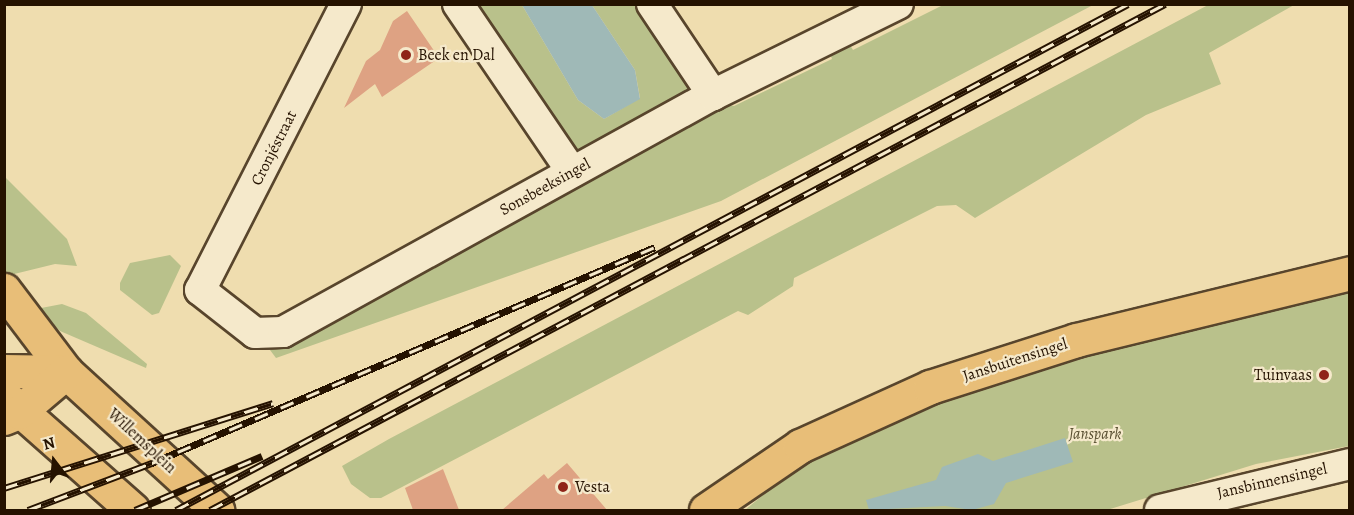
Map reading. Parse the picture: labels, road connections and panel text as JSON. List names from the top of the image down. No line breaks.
{"streets":{"main road":["Jansbuitensingel","Willemsplein"],"street":["Cronjéstraat","Sonsbeeksingel","Jansbinnensingel"]},"crossings":[["Cronjéstraat","Sonsbeeksingel"]],"parks":["Janspark"],"places":["Beek en Dal","Tuinvaas","Vesta"],"north":"top"}
